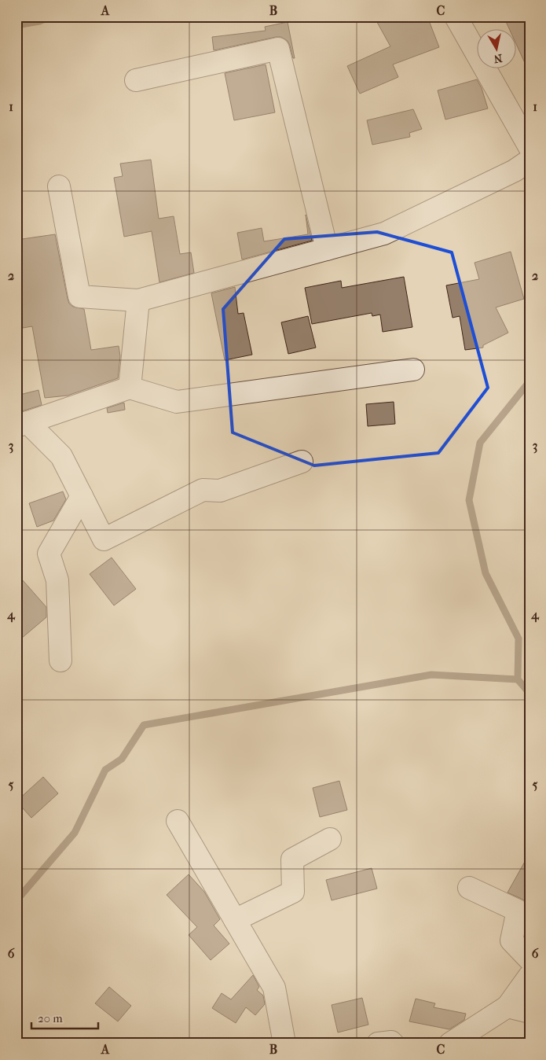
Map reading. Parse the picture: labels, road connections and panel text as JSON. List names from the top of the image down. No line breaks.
{"scale_bar":"20 m","north":"bottom","grid":{"columns":["A","B","C"],"rows":["1","2","3","4","5","6"]}}
